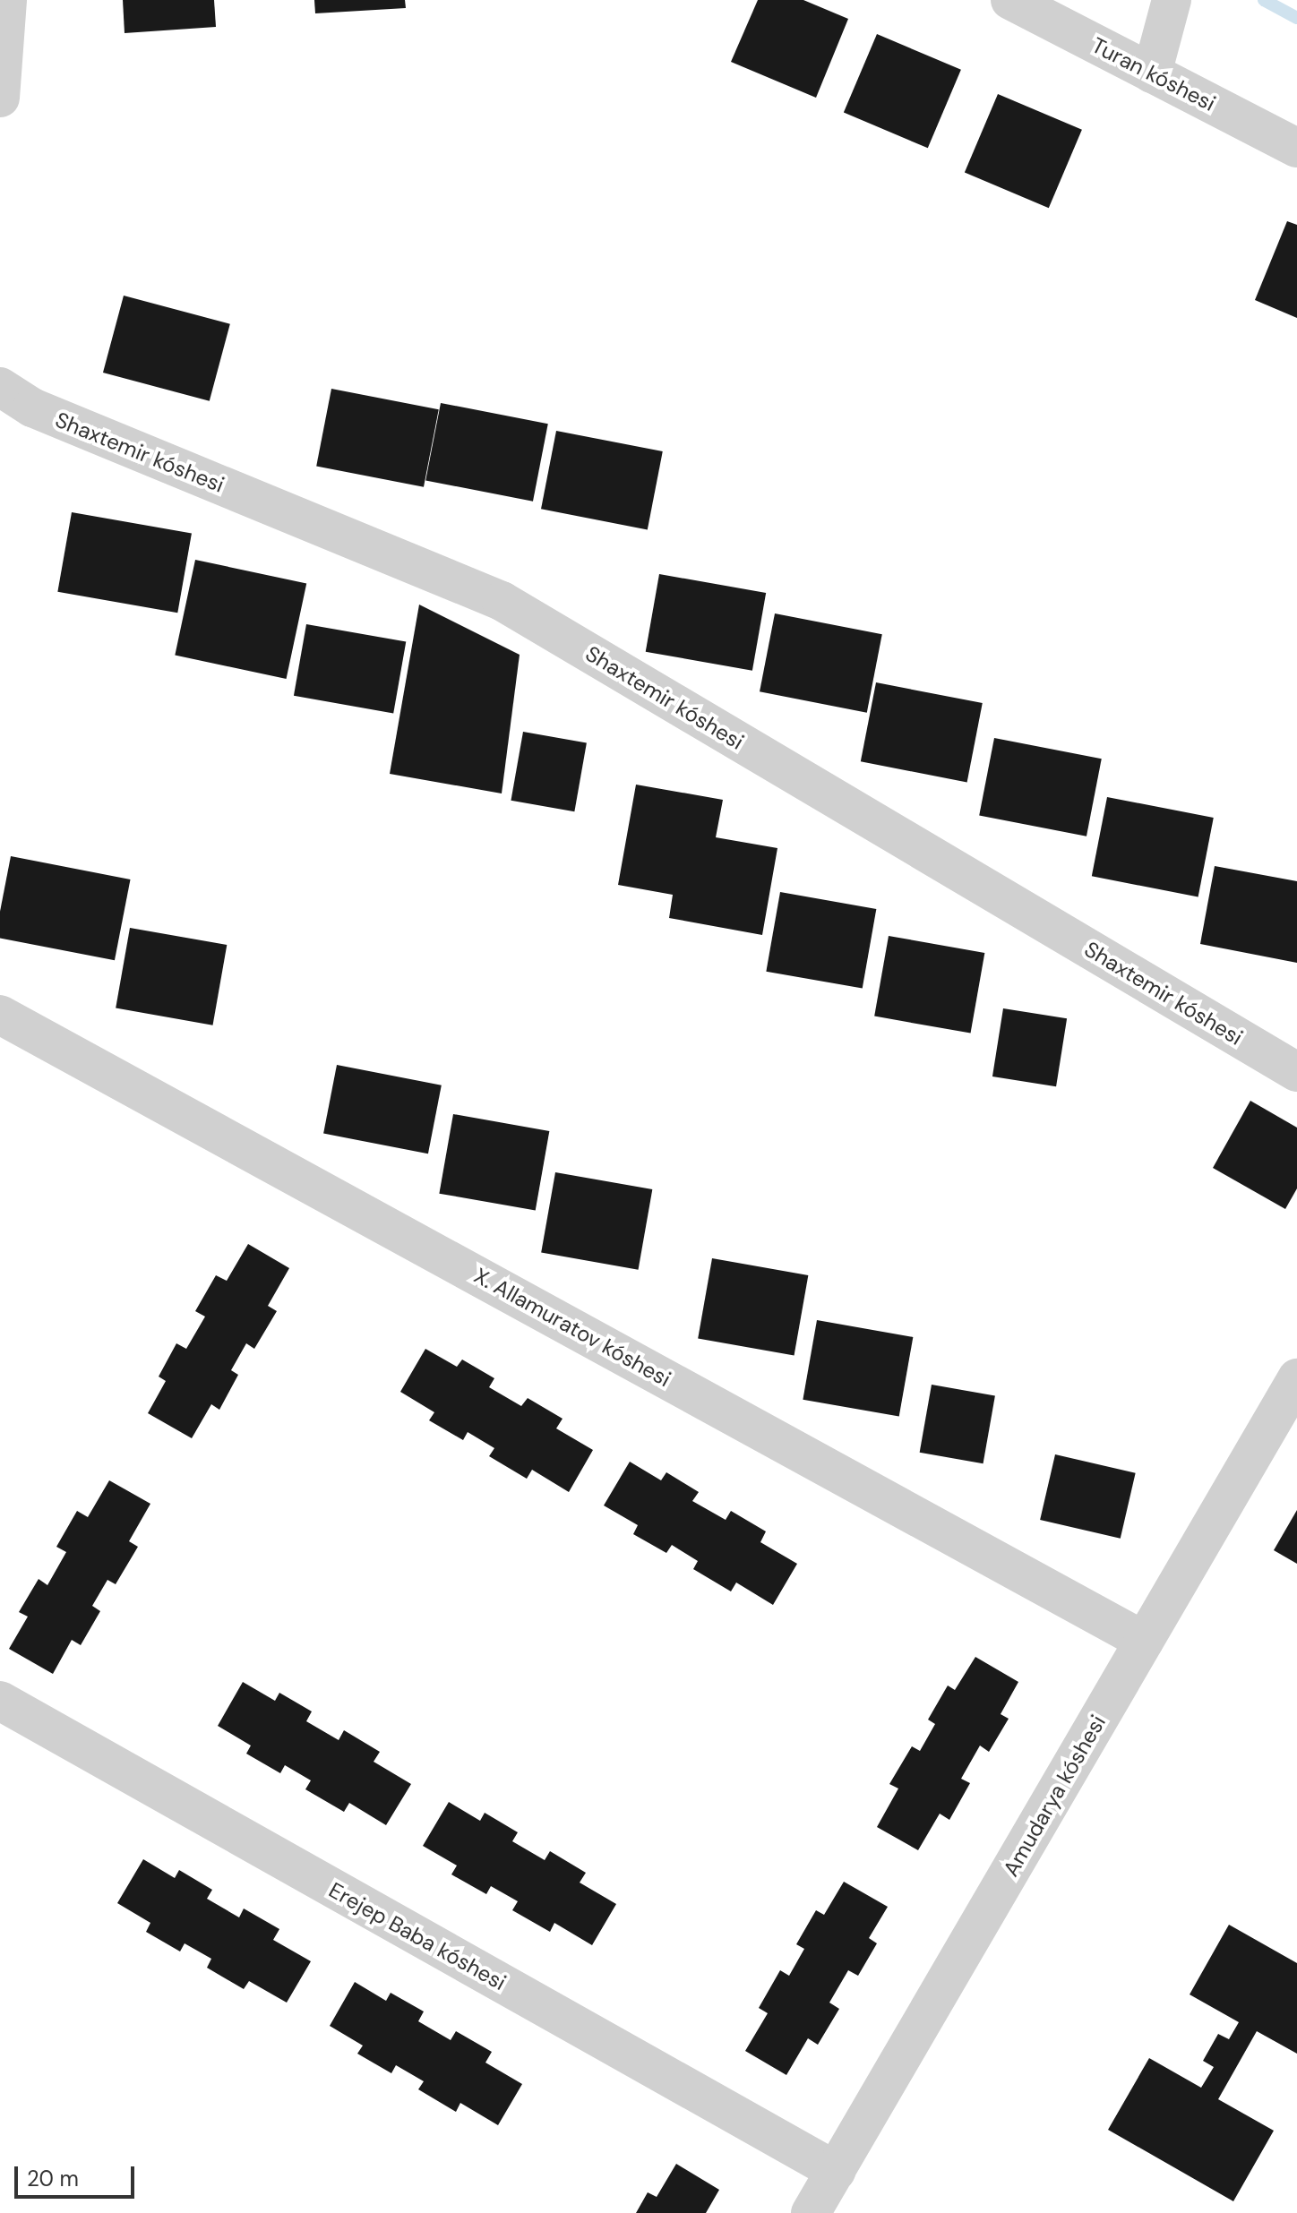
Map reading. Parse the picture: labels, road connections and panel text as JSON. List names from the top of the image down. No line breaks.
{"streets":{"street":["Turan kóshesi","Shaxtemir kóshesi","X. Allamuratov kóshesi","Amudarya kóshesi","Erejep Baba kóshesi"]},"crossings":[["X. Allamuratov kóshesi","Amudarya kóshesi"],["Amudarya kóshesi","Erejep Baba kóshesi"]],"scale_bar":"20 m"}
